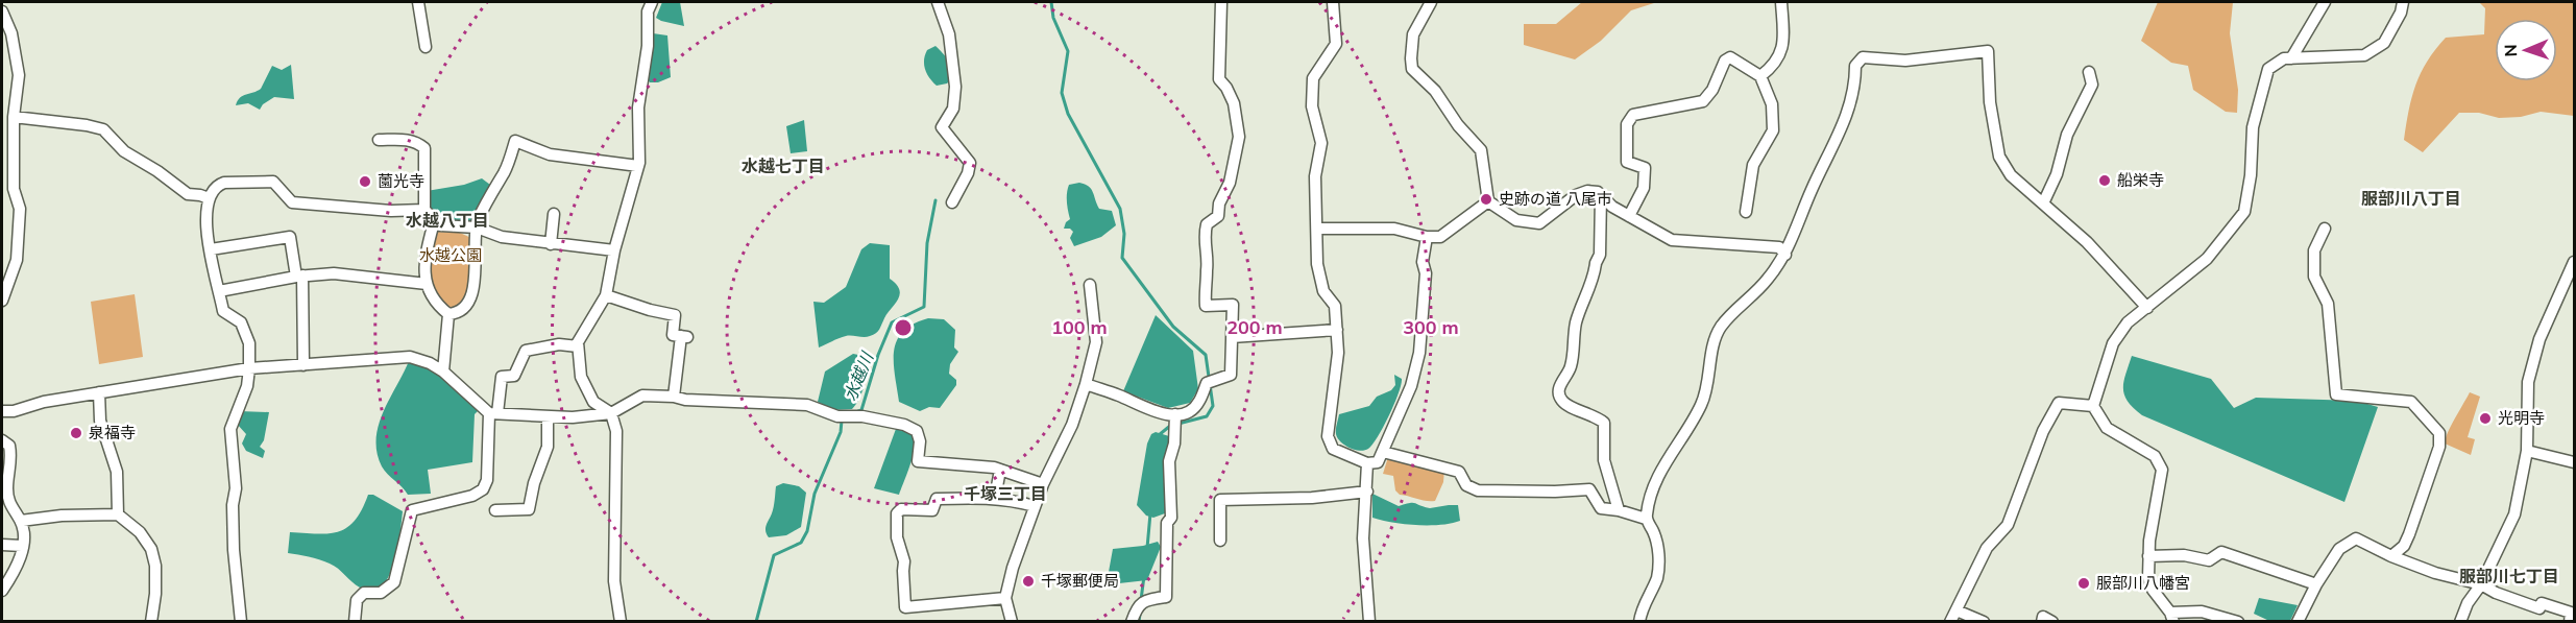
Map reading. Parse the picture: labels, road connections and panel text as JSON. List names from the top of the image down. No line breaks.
{"districts":["水越七丁目","服部川八丁目","水越八丁目","千塚三丁目","服部川七丁目"],"water":["水越川"],"parks":["水越公園"],"places":["船栄寺","薗光寺","史跡の道 八尾市","光明寺","泉福寺","千塚郵便局","服部川八幡宮"],"north":"left","rings":["100 m","200 m","300 m"]}
